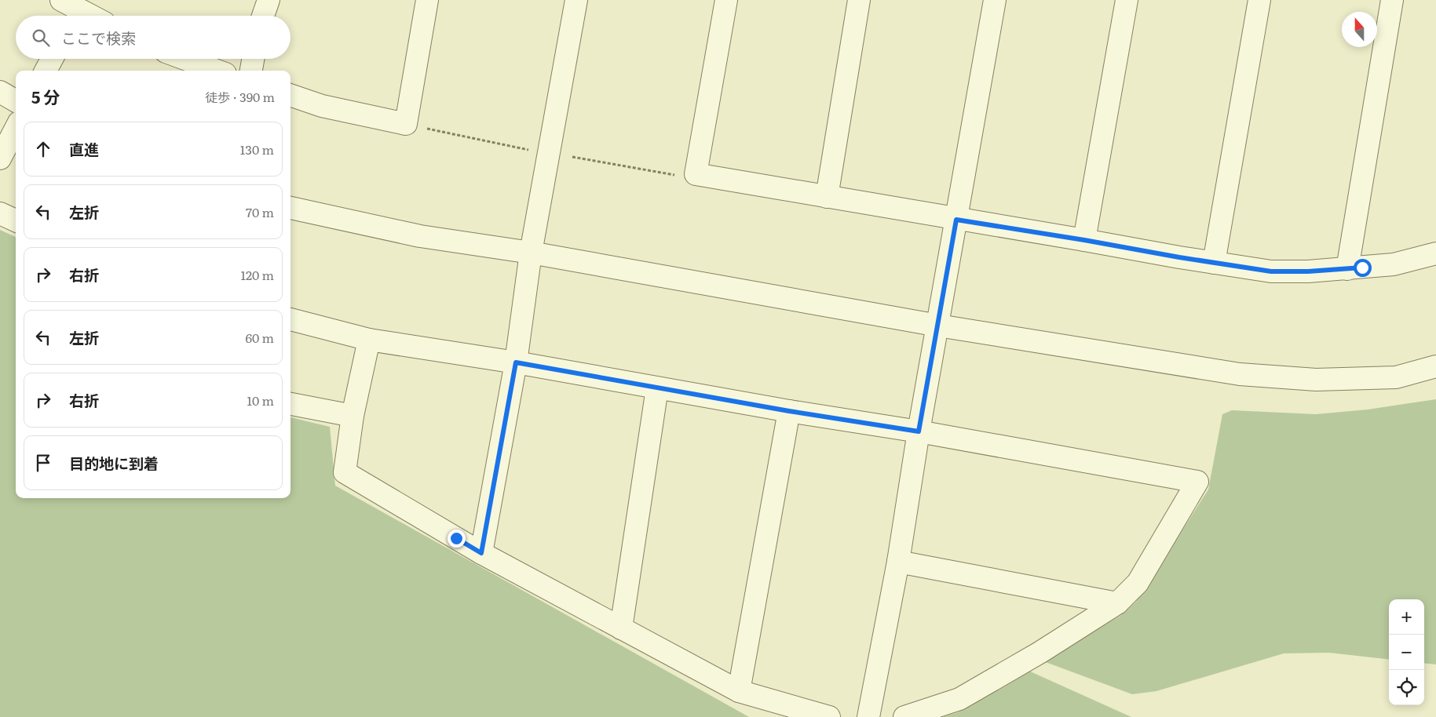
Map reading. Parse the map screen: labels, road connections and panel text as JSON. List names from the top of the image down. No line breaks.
{"north":"top","page":{"search":"ここで検索","heading":["5 分","徒歩 · 390 m"],"list":[["直進","130 m"],["左折","70 m"],["右折","120 m"],["左折","60 m"],["右折","10 m"],"目的地に到着"],"map_buttons":["+","−"]}}
